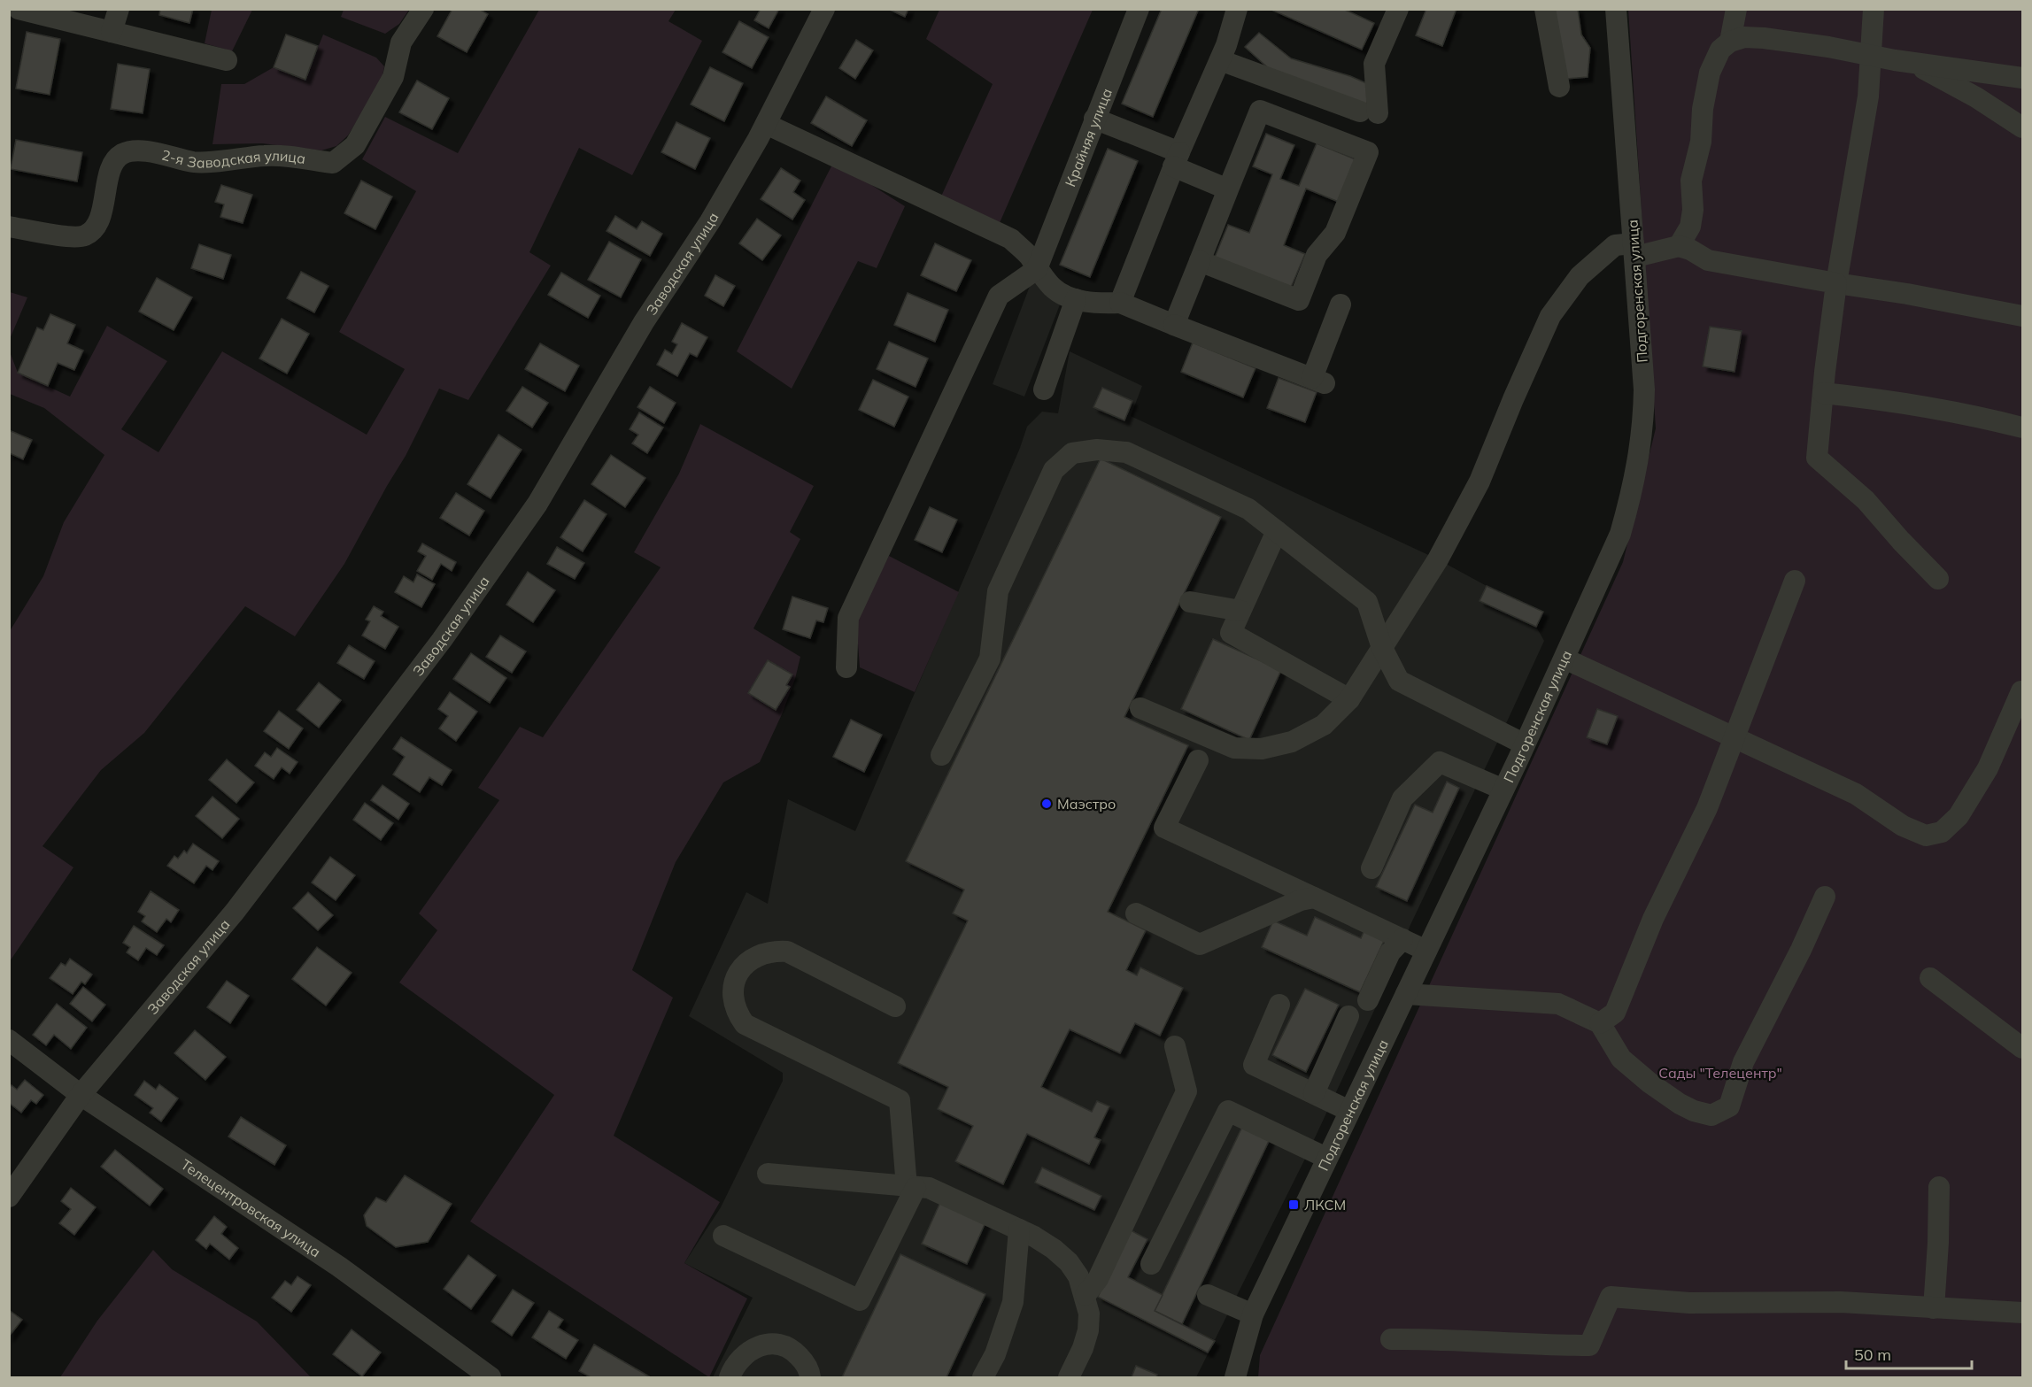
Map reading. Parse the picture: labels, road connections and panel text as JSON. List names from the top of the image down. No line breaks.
{"streets":{"street":["Крайняя улица","2-я Заводская улица","Заводская улица","Подгоренская улица","Телецентровская улица"]},"crossings":[["Заводская улица","Телецентровская улица"]],"parks":["Сады \"Телецентр\""],"places":{"other":["Маэстро"],"transit":["ЛКСМ"]},"scale_bar":"50 m"}
